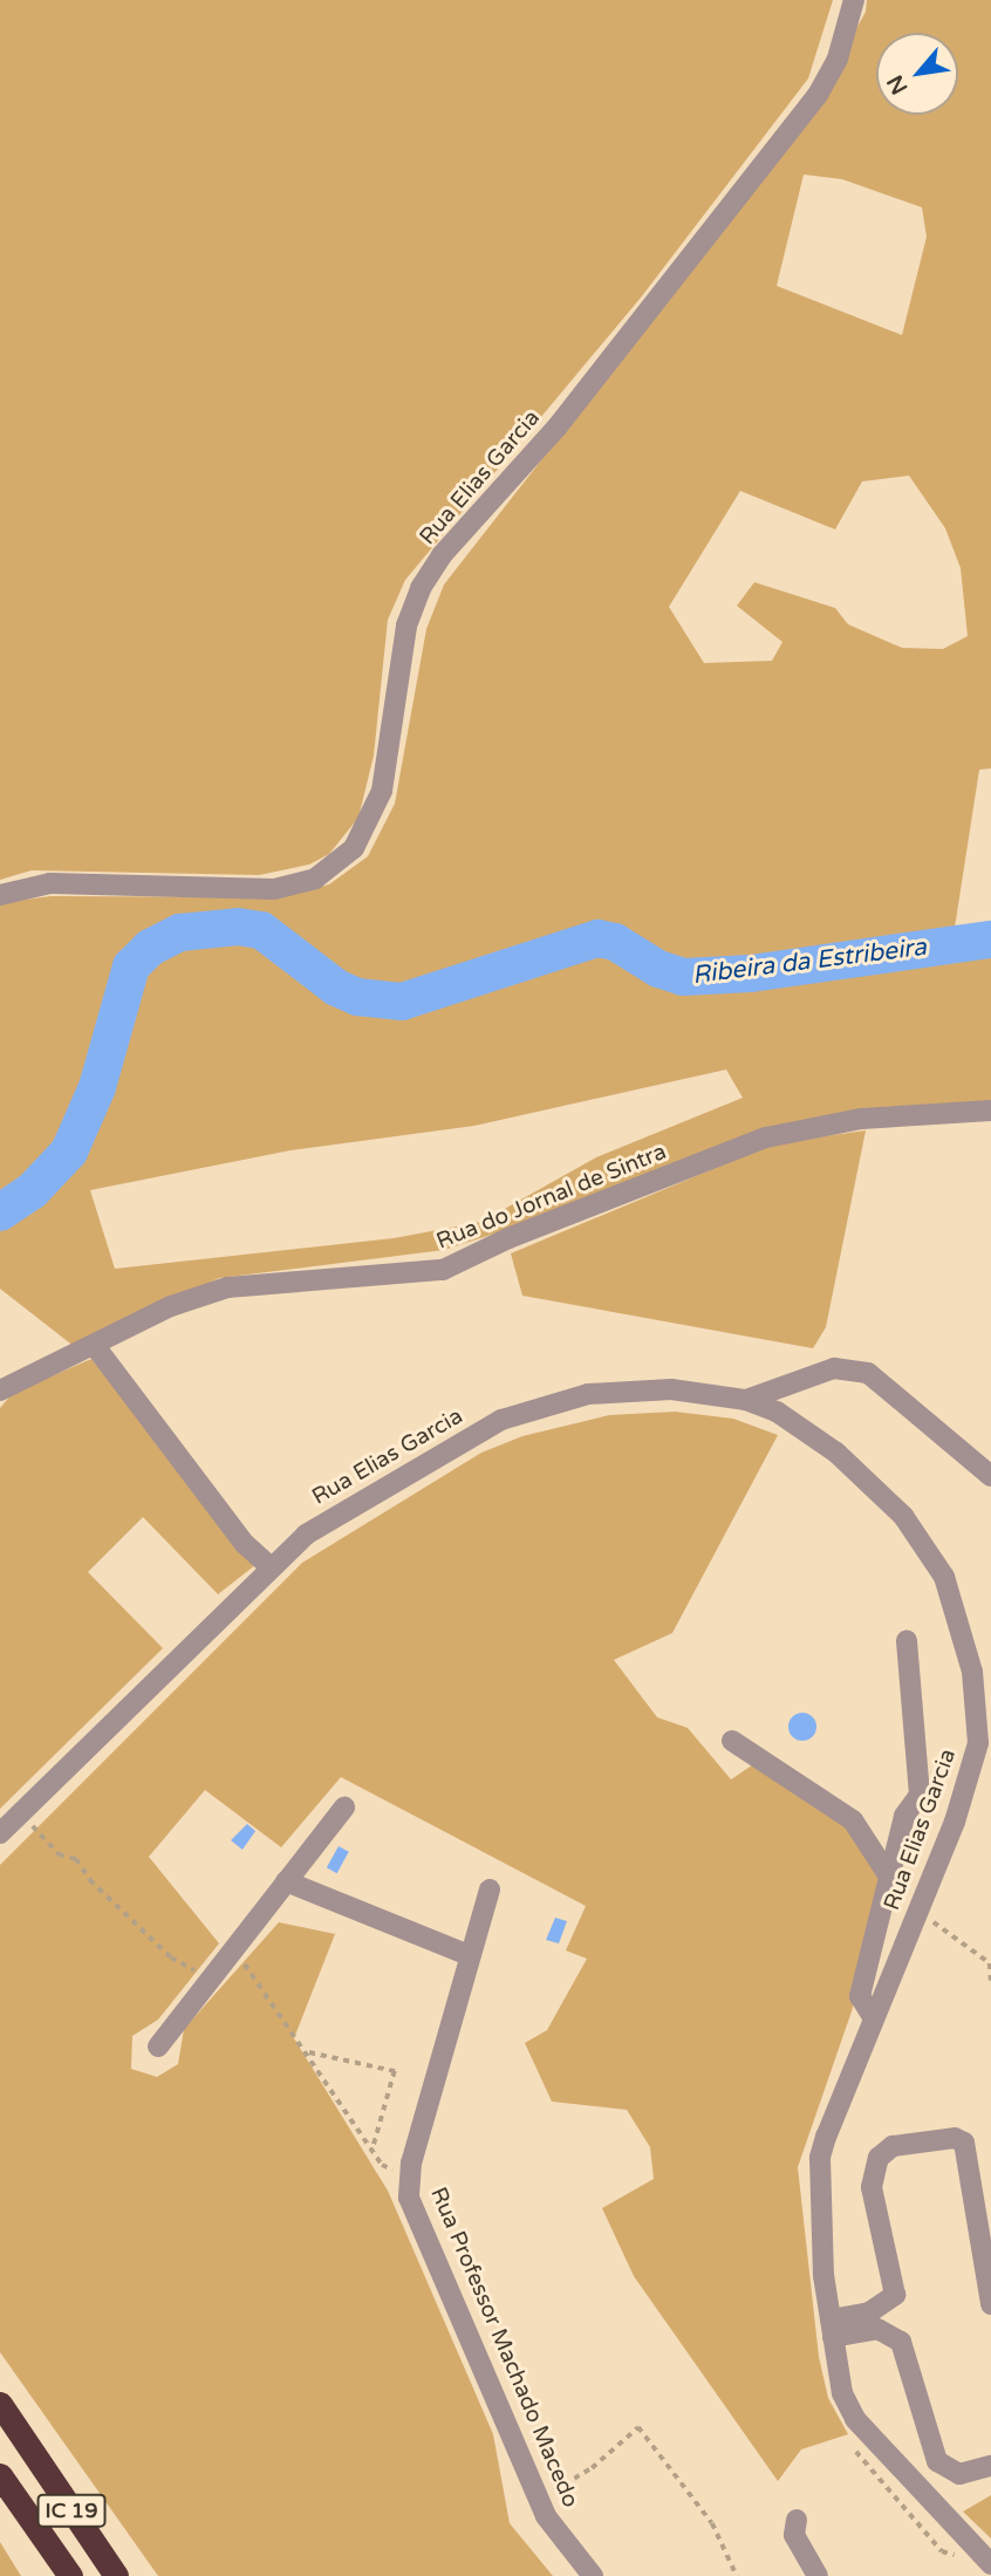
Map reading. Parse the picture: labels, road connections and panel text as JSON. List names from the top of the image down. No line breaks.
{"streets":{"highway":["IC 19"],"street":["Rua Elias Garcia","Rua do Jornal de Sintra","Rua Professor Machado Macedo"]},"water":["Ribeira da Estribeira"],"north":"bottom left"}
